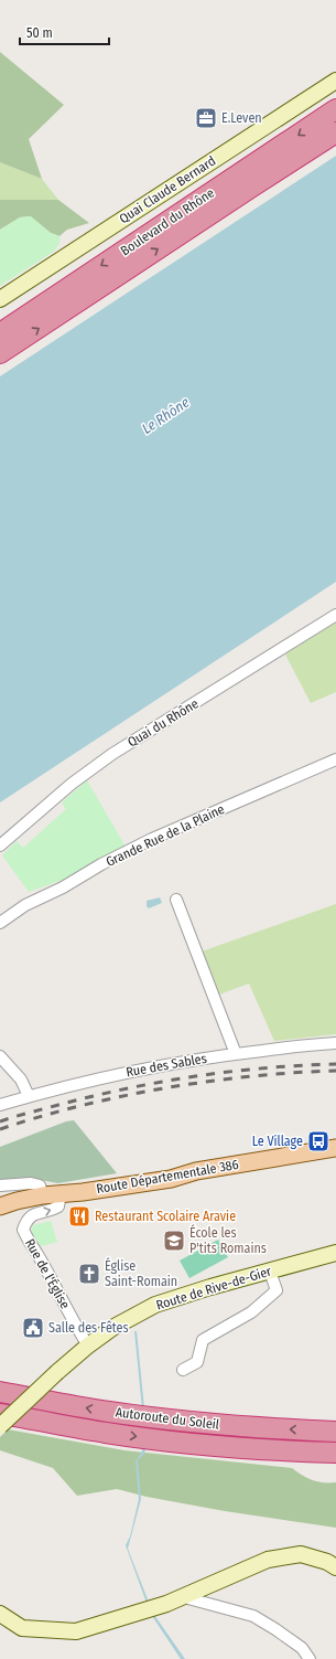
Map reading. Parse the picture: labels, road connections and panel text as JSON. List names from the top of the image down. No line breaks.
{"streets":{"highway":["Boulevard du Rhône","Autoroute du Soleil"],"main road":["Quai Claude Bernard","Route Départementale 386","Route de Rive-de-Gier"],"street":["Quai du Rhône","Grande Rue de la Plaine","Rue des Sables","Rue de l'Église"]},"crossings":[["Route Départementale 386","Rue de l'Église"],["Rue de l'Église","Route de Rive-de-Gier"]],"one_way":["Rue de l'Église"],"water":["Le Rhône"],"places":{"office":["E.Leven"],"bus stop":["Le Village"],"restaurant":["Restaurant Scolaire Aravie"],"school or university":["École les P'tits Romains"],"church":["Église Saint-Romain"],"public building":["Salle des Fêtes"]},"scale_bar":"50 m"}
